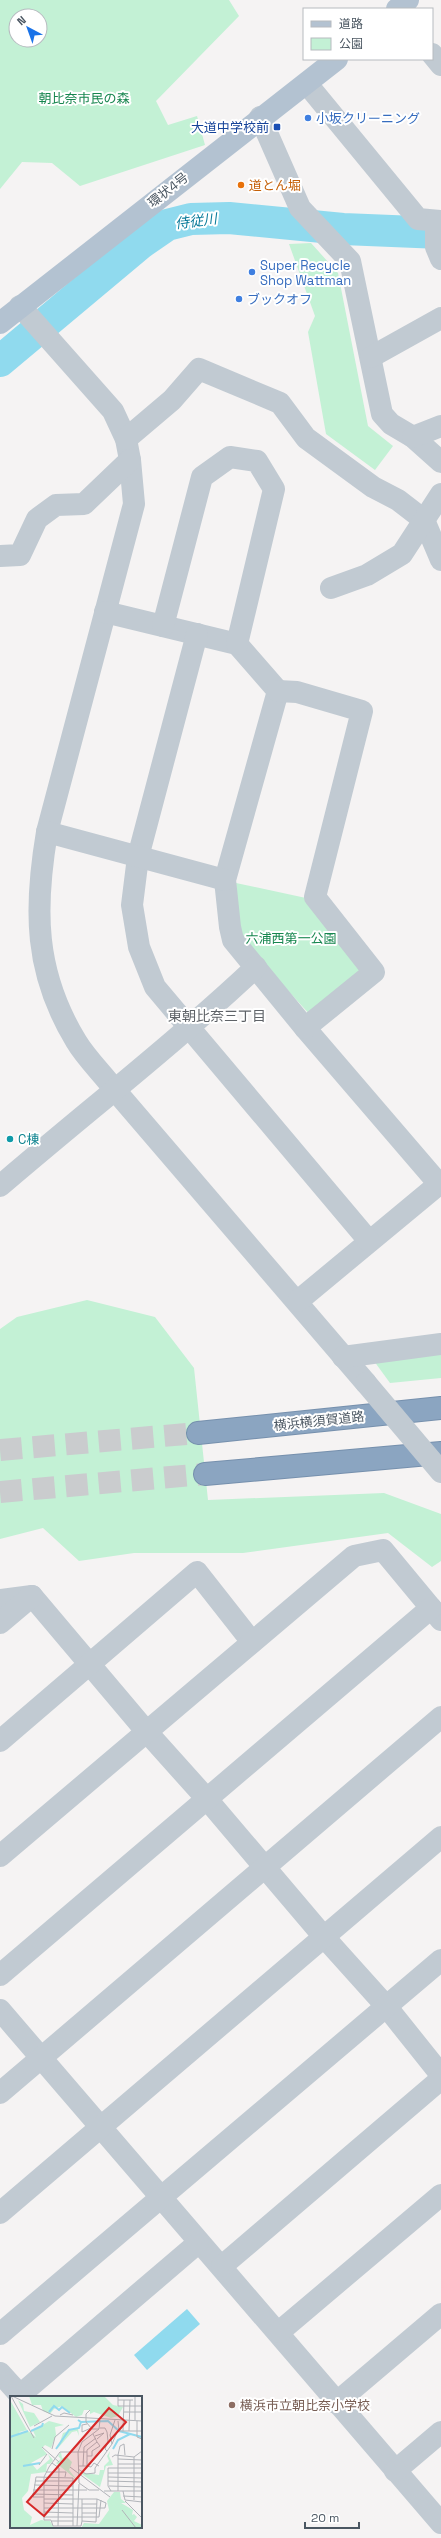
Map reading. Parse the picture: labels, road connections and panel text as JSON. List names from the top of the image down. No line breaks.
{"streets":{"highway":["横浜横須賀道路"],"main road":["環状4号"]},"districts":["東朝比奈三丁目"],"water":["侍従川"],"parks":["朝比奈市民の森","六浦西第一公園"],"places":{"other":["小坂クリーニング","道とん堀","Super Recycle Shop Wattman","ブックオフ","C棟","横浜市立朝比奈小学校"],"transit":["大道中学校前"]},"legend":["道路","公園"],"scale_bar":"20 m","north":"top left"}
